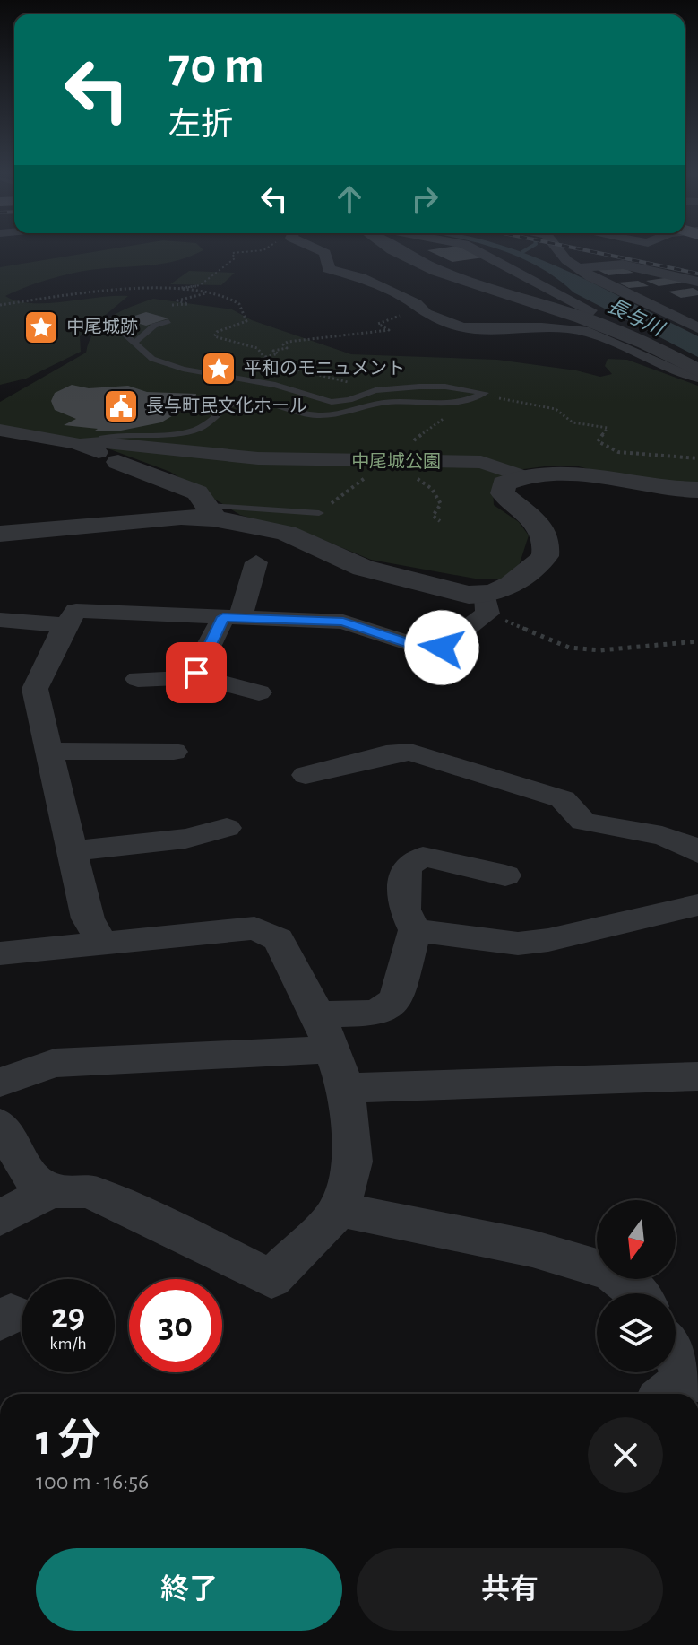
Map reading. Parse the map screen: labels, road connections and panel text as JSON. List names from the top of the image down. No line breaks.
{"water":["長与川"],"parks":["中尾城公園"],"places":{"place":["中尾城跡","平和のモニュメント"],"public building":["長与町民文化ホール"]},"north":"bottom","page":{"turn":["70 m","左折"],"speed":"29 km/h","limit":"30","heading":["1 分","100 m · 16:56"],"buttons":["終了","共有"]}}
